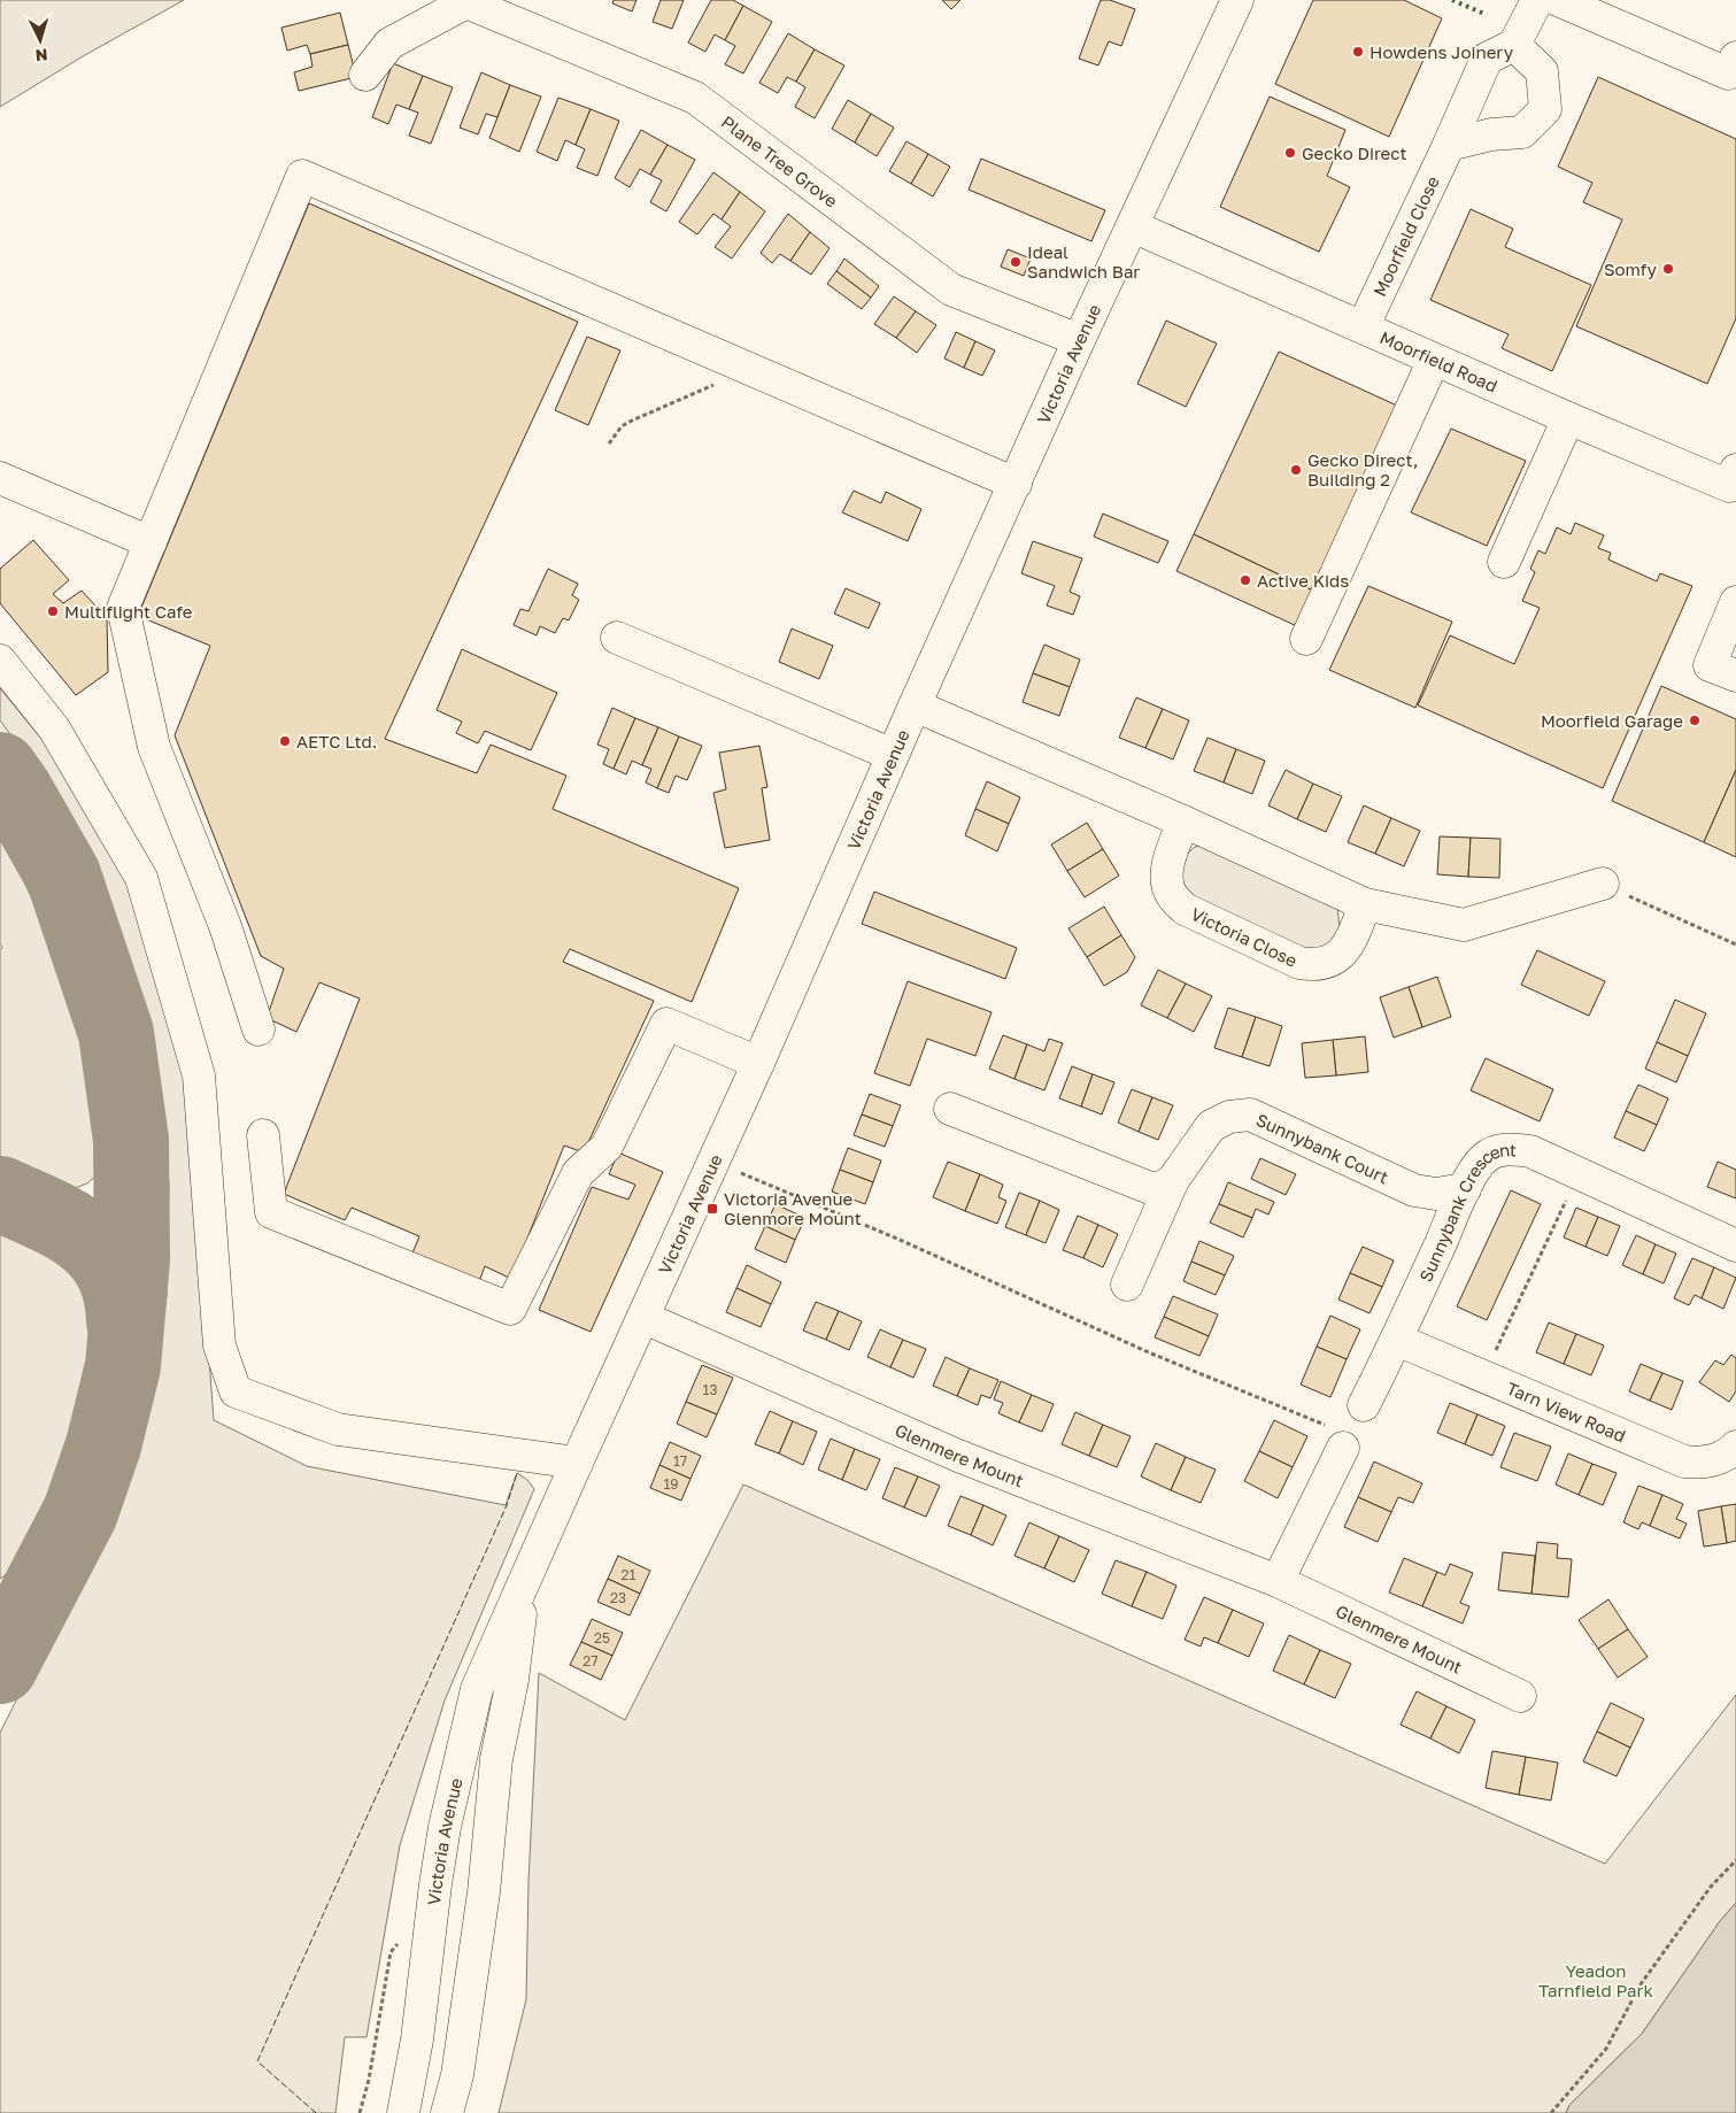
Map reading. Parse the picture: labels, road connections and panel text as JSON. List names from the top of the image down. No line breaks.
{"streets":{"main road":["Plane Tree Grove","Moorfield Close","Moorfield Road","Victoria Avenue","Victoria Close","Sunnybank Court","Sunnybank Crescent","Tarn View Road","Glenmere Mount"]},"crossings":[["Plane Tree Grove","Victoria Avenue"],["Moorfield Close","Moorfield Road"],["Moorfield Road","Victoria Avenue"],["Victoria Avenue","Glenmere Mount"],["Sunnybank Court","Sunnybank Crescent"],["Sunnybank Crescent","Tarn View Road"]],"parks":["Yeadon Tarnfield Park"],"places":{"other":["Howdens Joinery","Gecko Direct","Ideal Sandwich Bar","Somfy","Gecko Direct, Building 2","Active Kids","Multiflight Cafe","Moorfield Garage","AETC Ltd."],"transit":["Victoria Avenue Glenmore Mount"]},"house_numbers":["13","17","19","21","23","25","27"],"north":"bottom"}
